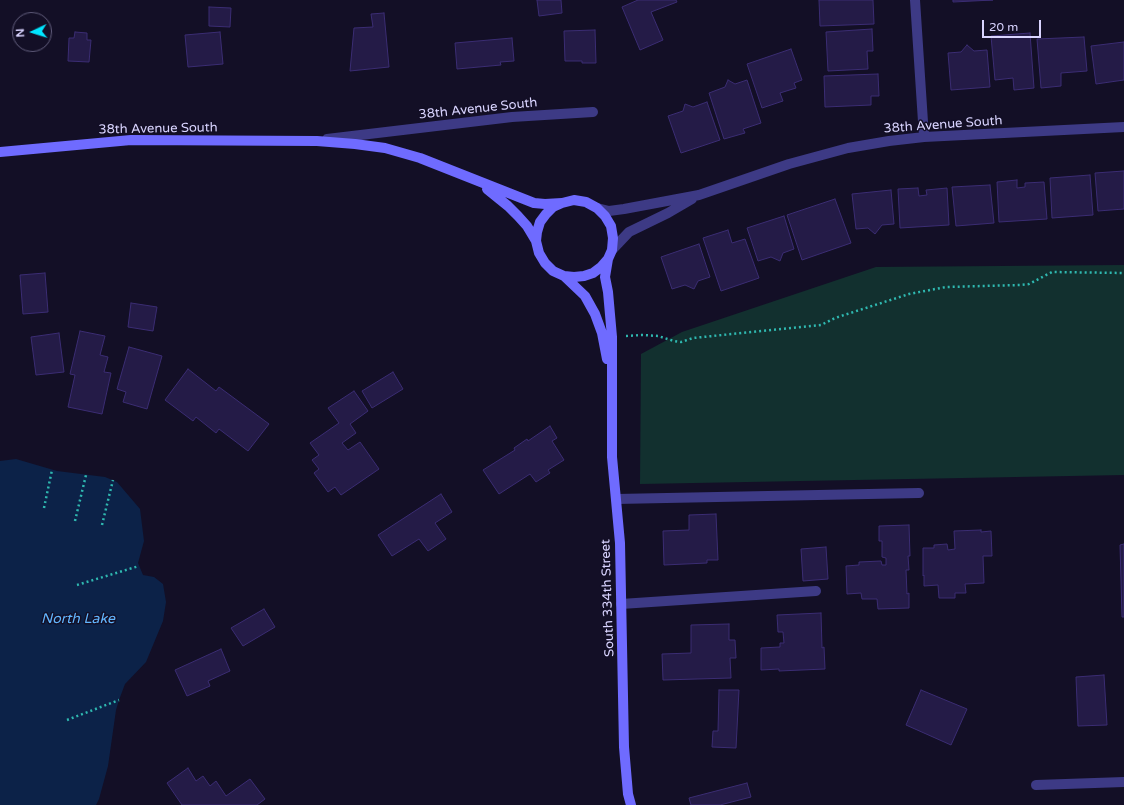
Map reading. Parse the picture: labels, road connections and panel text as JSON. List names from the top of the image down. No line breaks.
{"streets":{"street":["38th Avenue South","South 334th Street"]},"crossings":[["38th Avenue South","South 334th Street"]],"water":["North Lake"],"scale_bar":"20 m","north":"left"}
